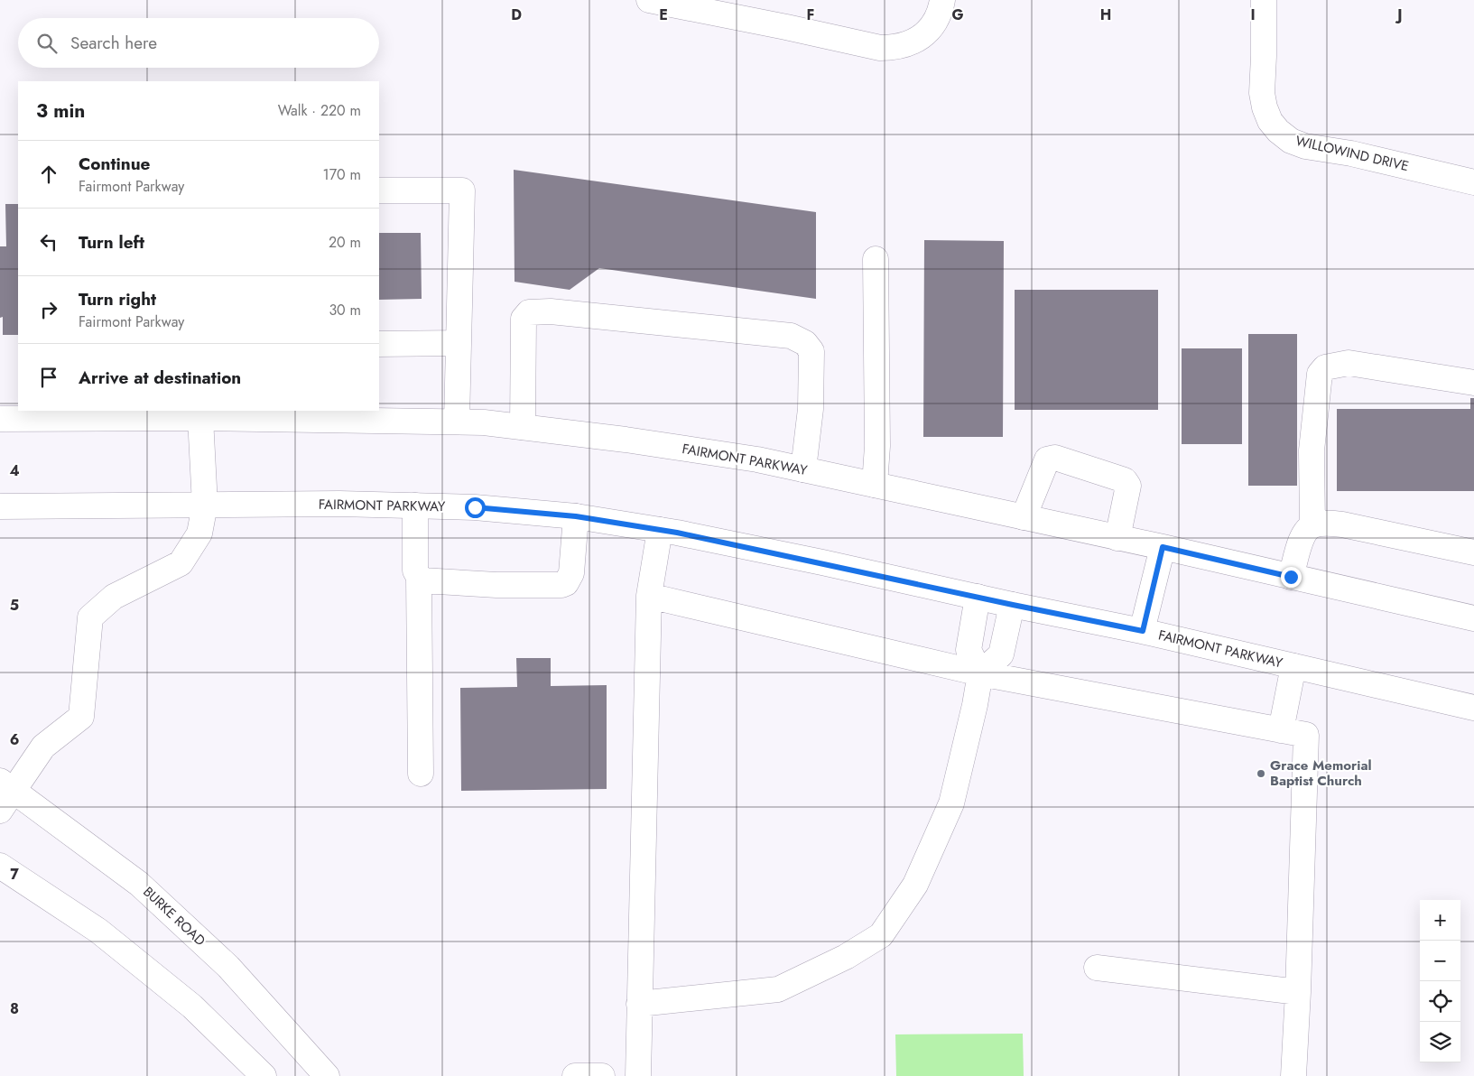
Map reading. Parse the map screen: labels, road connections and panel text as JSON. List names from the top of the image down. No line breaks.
{"streets":{"main road":["WILLOWIND DRIVE","FAIRMONT PARKWAY","BURKE ROAD"]},"places":["Grace Memorial Baptist Church"],"page":{"search":"Search here","heading":["3 min","Walk · 220 m"],"list":[["Continue","Fairmont Parkway","170 m"],["Turn left","20 m"],["Turn right","Fairmont Parkway","30 m"],"Arrive at destination"],"map_buttons":["+","−"]},"grid":{"columns":["D","E","F","G","H","I","J"],"rows":["4","5","6","7","8"]}}
